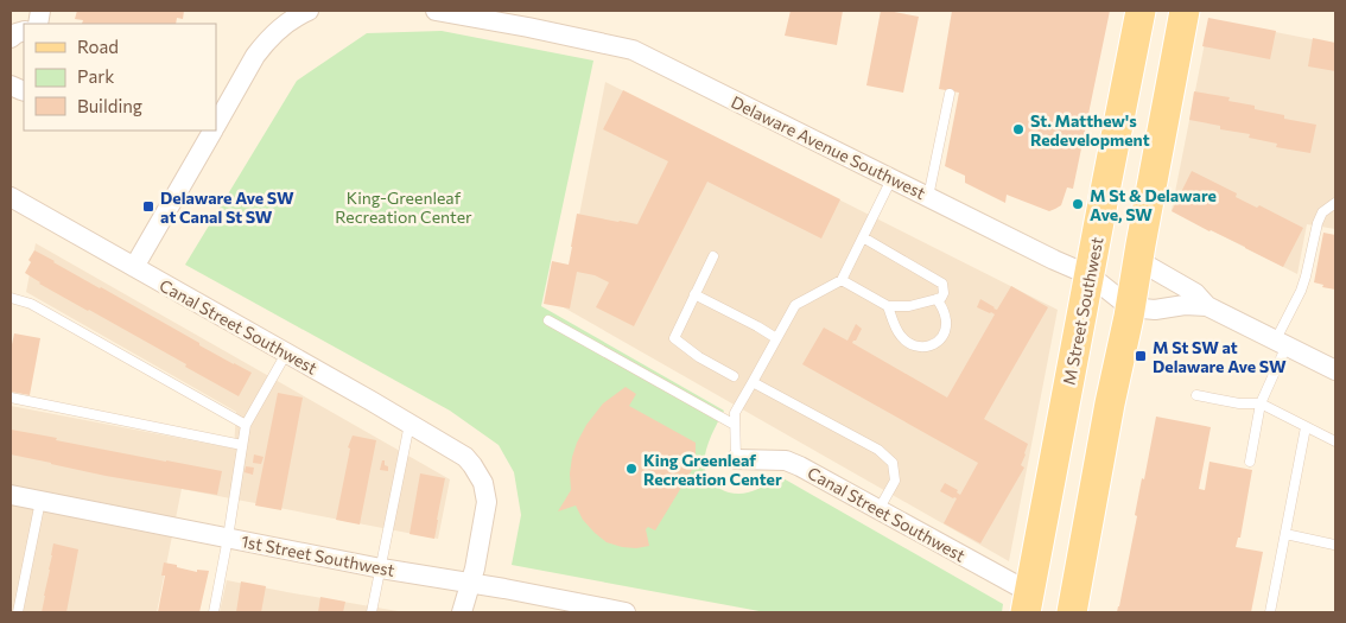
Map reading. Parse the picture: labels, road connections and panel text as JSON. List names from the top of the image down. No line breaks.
{"streets":{"main road":["M Street Southwest"],"street":["Delaware Avenue Southwest","Canal Street Southwest","1st Street Southwest"]},"crossings":[["Delaware Avenue Southwest","M Street Southwest"],["M Street Southwest","Canal Street Southwest"],["Canal Street Southwest","1st Street Southwest"]],"parks":["King-Greenleaf Recreation Center"],"places":{"other":["St. Matthew's Redevelopment","M St & Delaware Ave, SW","King Greenleaf Recreation Center"],"transit":["Delaware Ave SW at Canal St SW","M St SW at Delaware Ave SW"]},"legend":["Road","Park","Building"]}
